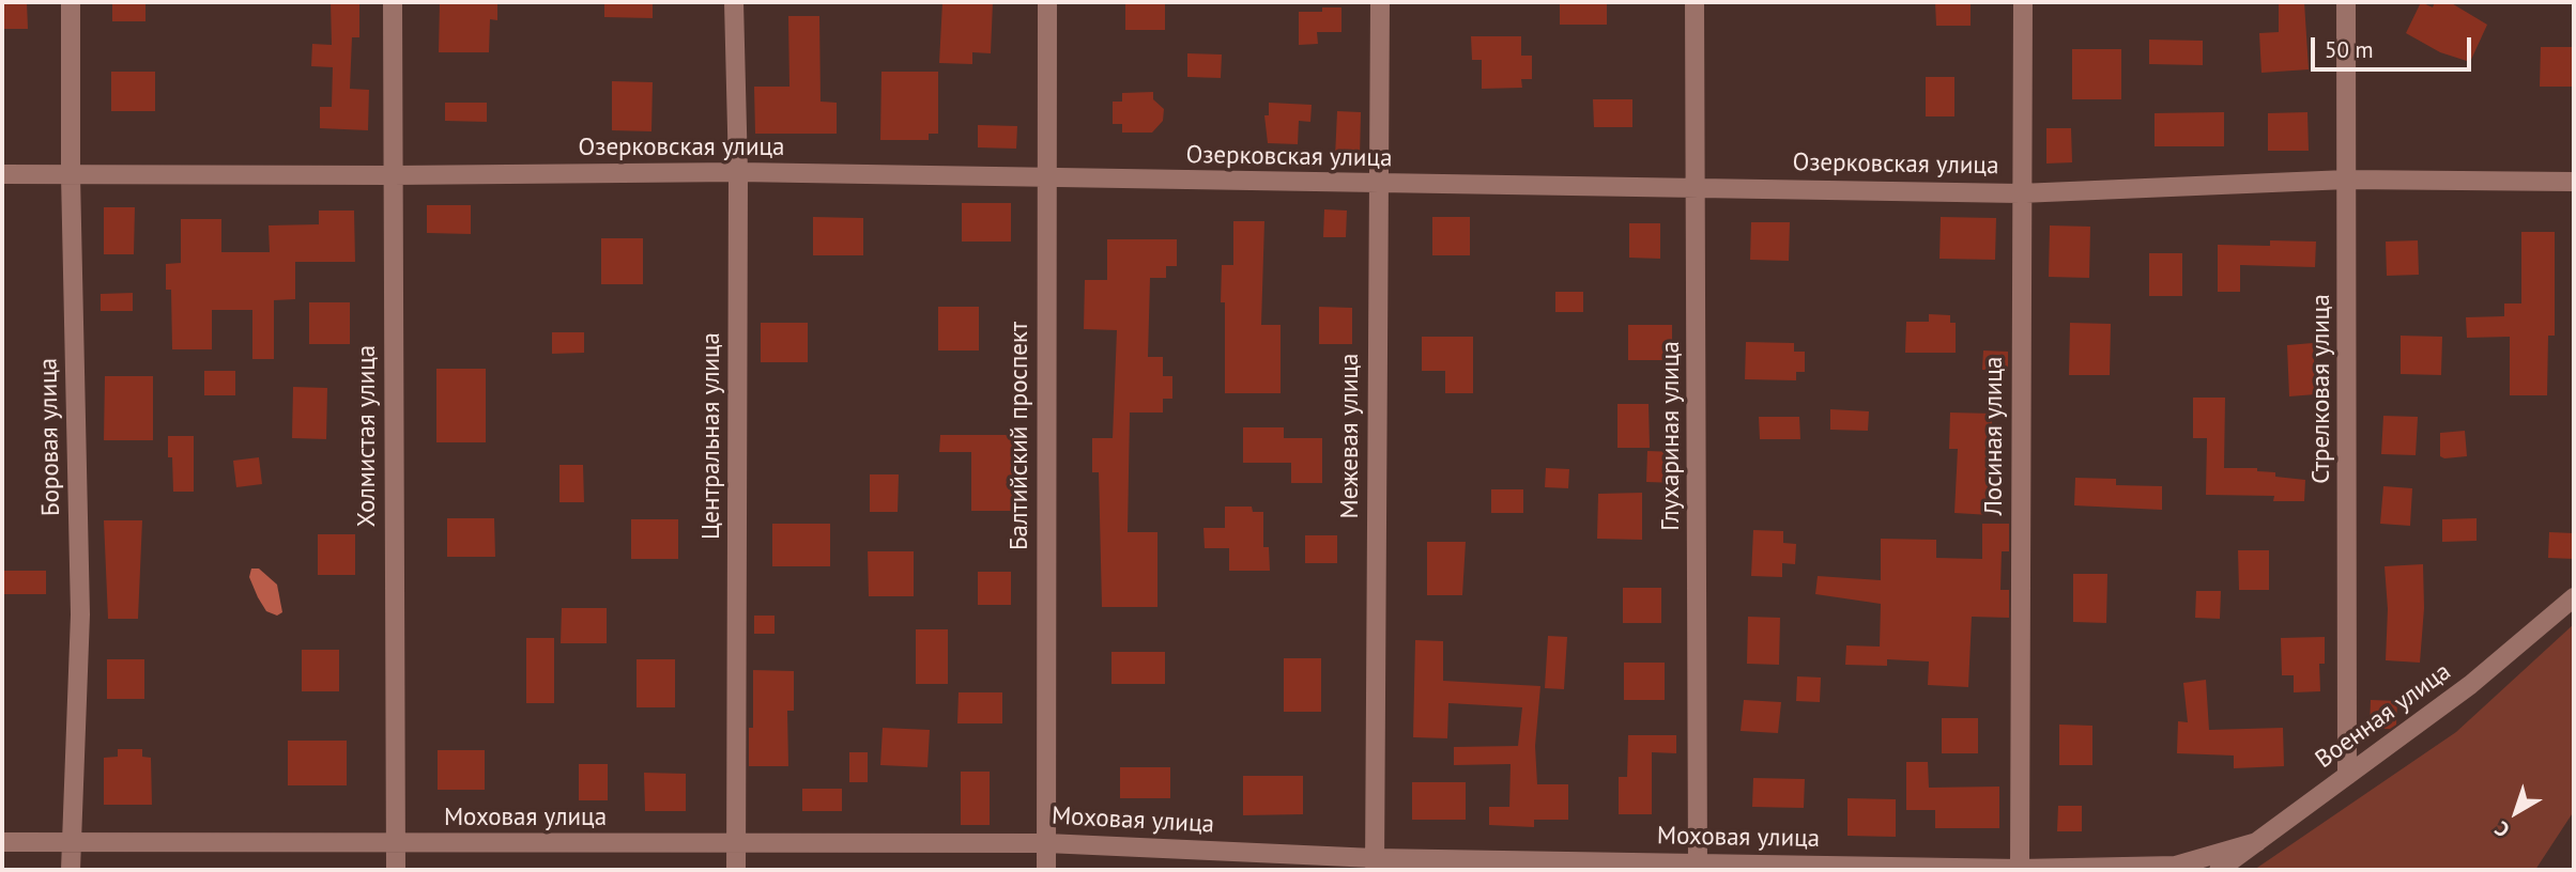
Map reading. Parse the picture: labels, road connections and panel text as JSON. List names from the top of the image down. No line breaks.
{"streets":{"street":["Озерковская улица","Стрелковая улица","Холмистая улица","Центральная улица","Балтийский проспект","Межевая улица","Глухариная улица","Лосиная улица","Боровая улица","Военная улица","Моховая улица"]},"crossings":[["Озерковская улица","Стрелковая улица"],["Озерковская улица","Холмистая улица"],["Озерковская улица","Центральная улица"],["Озерковская улица","Балтийский проспект"],["Озерковская улица","Межевая улица"],["Озерковская улица","Глухариная улица"],["Озерковская улица","Лосиная улица"],["Озерковская улица","Боровая улица"],["Стрелковая улица","Военная улица"],["Холмистая улица","Моховая улица"],["Центральная улица","Моховая улица"],["Балтийский проспект","Моховая улица"],["Межевая улица","Моховая улица"],["Глухариная улица","Моховая улица"],["Лосиная улица","Моховая улица"],["Боровая улица","Моховая улица"],["Военная улица","Моховая улица"]],"scale_bar":"50 m","north":"bottom left"}
